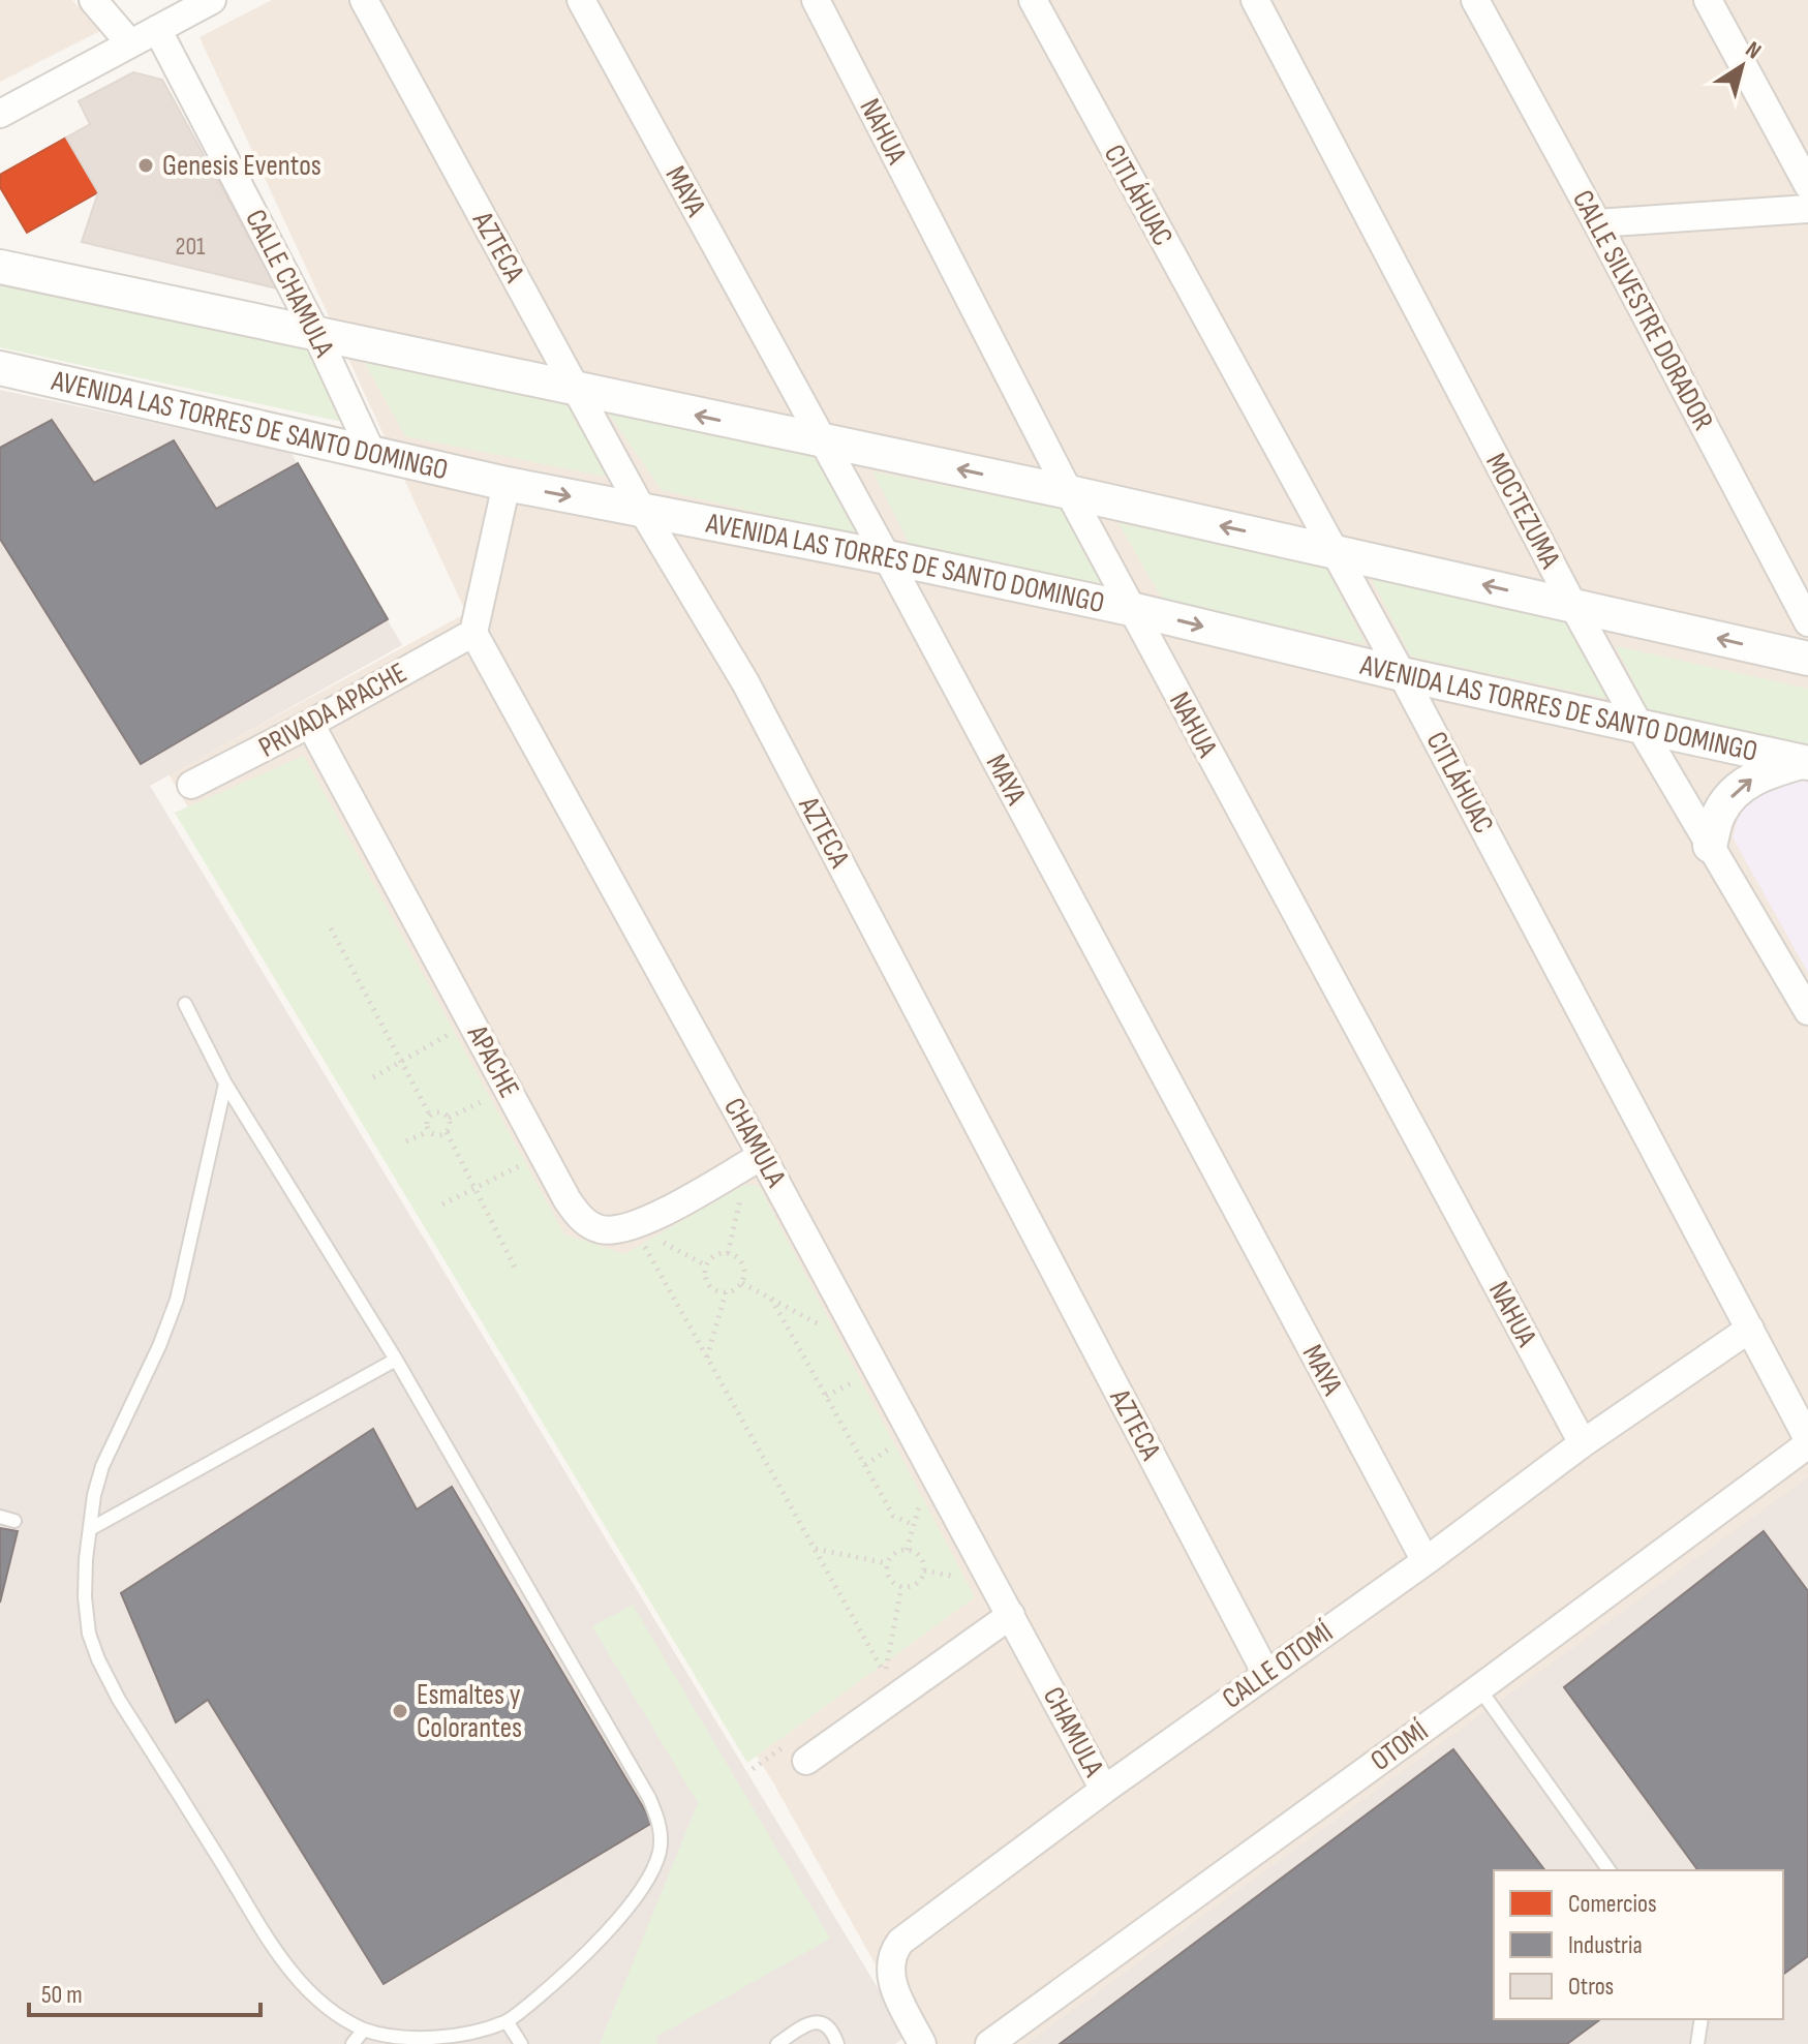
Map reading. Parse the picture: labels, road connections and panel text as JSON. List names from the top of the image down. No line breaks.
{"streets":{"street":["NAHUA","MAYA","CITLÁHUAC","AZTECA","CALLE CHAMULA","CALLE SILVESTRE DORADOR","AVENIDA LAS TORRES DE SANTO DOMINGO","MOCTEZUMA","PRIVADA APACHE","APACHE","CHAMULA","CALLE OTOMÍ","OTOMÍ"]},"crossings":[["NAHUA","AVENIDA LAS TORRES DE SANTO DOMINGO"],["NAHUA","CALLE OTOMÍ"],["MAYA","AVENIDA LAS TORRES DE SANTO DOMINGO"],["MAYA","CALLE OTOMÍ"],["CITLÁHUAC","AVENIDA LAS TORRES DE SANTO DOMINGO"],["CITLÁHUAC","CALLE OTOMÍ"],["CITLÁHUAC","OTOMÍ"],["AZTECA","AVENIDA LAS TORRES DE SANTO DOMINGO"],["AZTECA","CALLE OTOMÍ"],["CALLE CHAMULA","AVENIDA LAS TORRES DE SANTO DOMINGO"],["AVENIDA LAS TORRES DE SANTO DOMINGO","MOCTEZUMA"],["PRIVADA APACHE","APACHE"],["PRIVADA APACHE","CHAMULA"],["APACHE","CHAMULA"],["CHAMULA","CALLE OTOMÍ"]],"places":["Genesis Eventos","Esmaltes y Colorantes"],"house_numbers":["201"],"legend":["Comercios","Industria","Otros"],"scale_bar":"50 m","north":"top right"}
